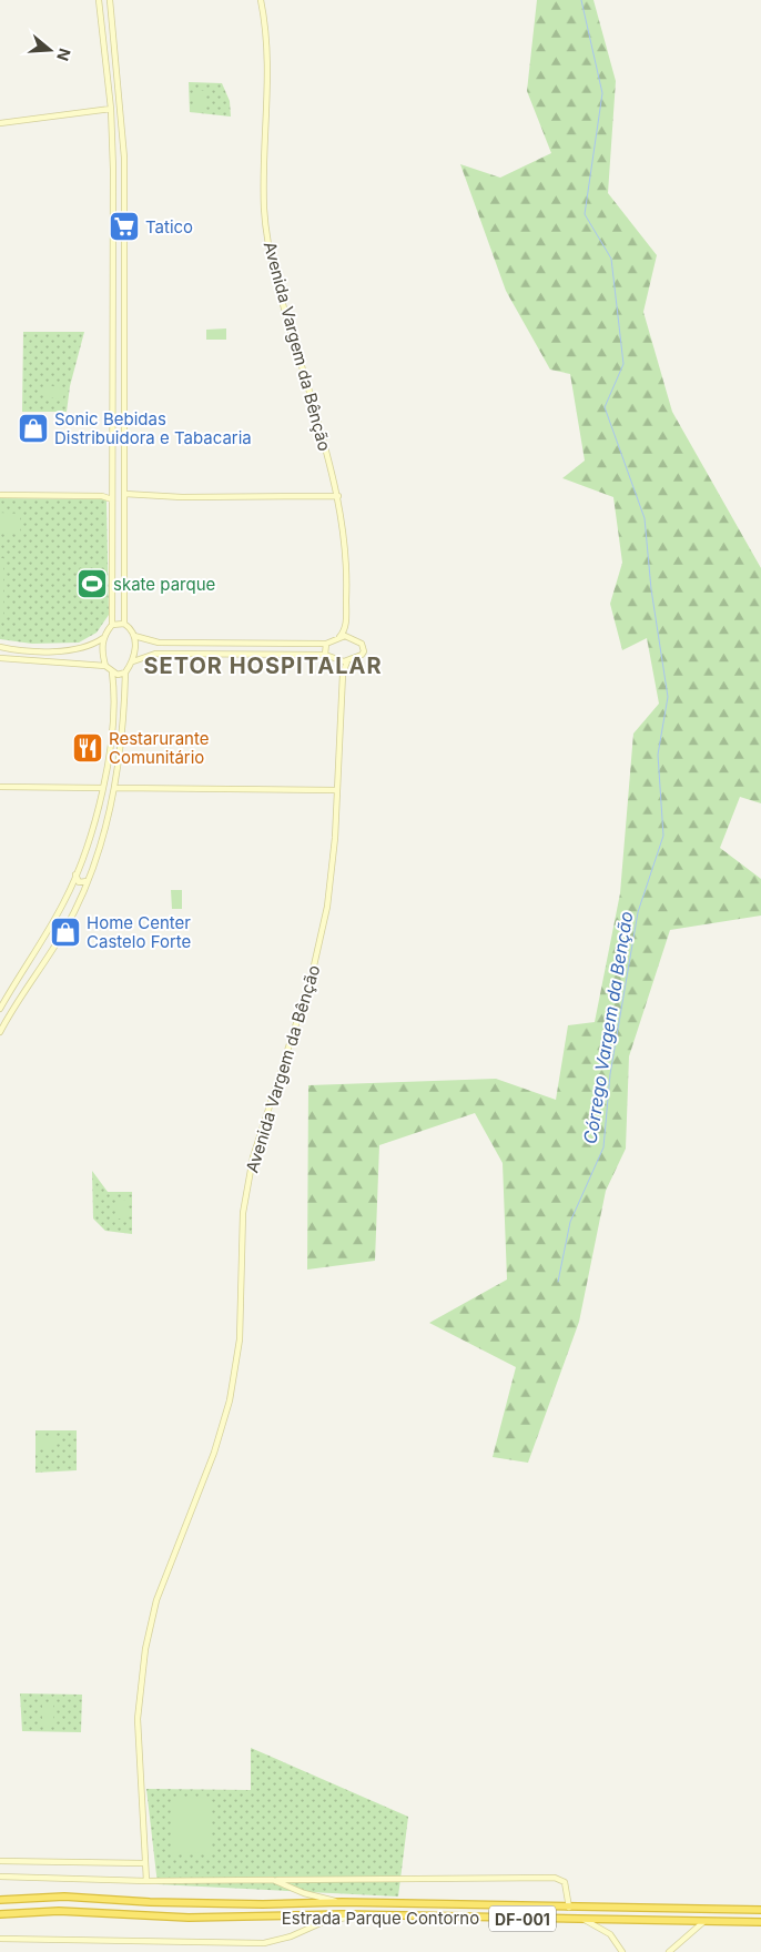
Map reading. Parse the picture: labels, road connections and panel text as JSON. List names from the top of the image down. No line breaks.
{"streets":{"highway":["Estrada Parque Contorno","DF-001"],"main road":["Avenida Vargem da Bênção"]},"districts":["SETOR HOSPITALAR"],"water":["Córrego Vargem da Benção"],"places":{"supermarket":["Tatico"],"shop":["Sonic Bebidas Distribuidora e Tabacaria","Home Center Castelo Forte"],"sports":["skate parque"],"restaurant":["Restarurante Comunitário"]},"north":"right"}
